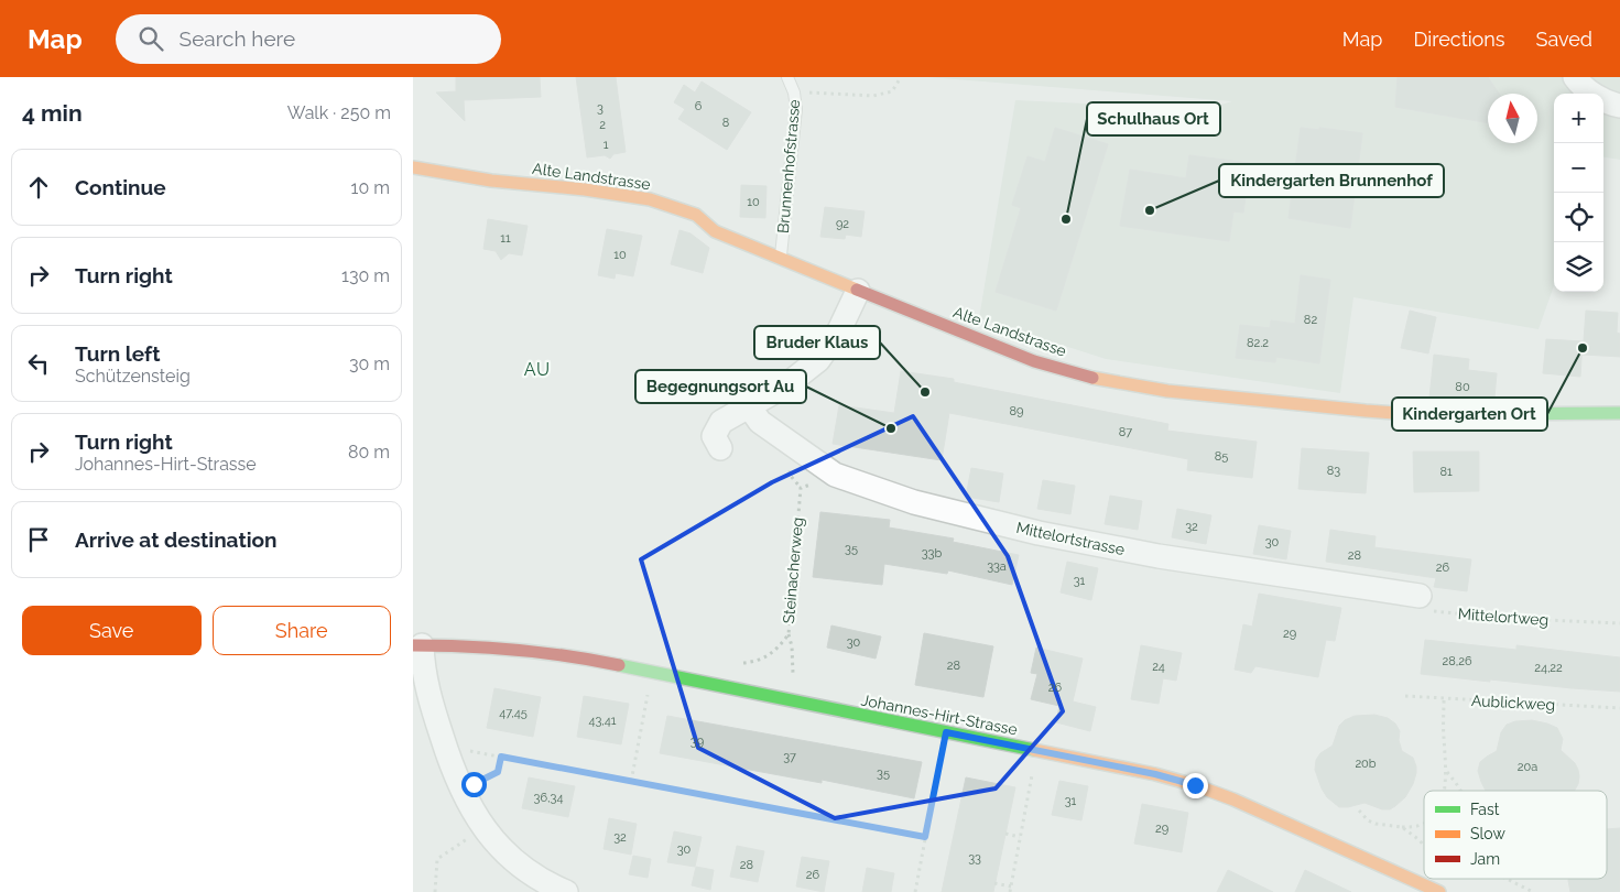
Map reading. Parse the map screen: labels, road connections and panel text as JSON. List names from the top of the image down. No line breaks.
{"streets":{"street":["Alte Landstrasse","Mittelortstrasse","Johannes-Hirt-Strasse"],"lane":["Brunnenhofstrasse"],"path":["Steinacherweg","Mittelortweg","Aublickweg"]},"crossings":[["Brunnenhofstrasse","Alte Landstrasse"],["Mittelortstrasse","Mittelortweg"]],"districts":["AU"],"places":["Kindergarten Brunnenhof","Schulhaus Ort","Kindergarten Ort","Bruder Klaus","Begegnungsort Au"],"house_numbers":["6","3","8","2","1","10","92","11","10","82","82.2","80","89","87","85","83","81","32","30","35","33b","28","33a","26","31","29","30","28,26","28","24","24,22","26","47,45","43,41","39","37","20b","20a","35","36,34","31","29","32","30","33","28","26"],"legend":["Fast","Slow","Jam"],"north":"top","page":{"header":"Map","search":"Search here","nav":["Map","Directions","Saved"],"heading":["4 min","Walk · 250 m"],"map_buttons":["+","−"],"list":[["Continue","10 m"],["Turn right","130 m"],["Turn left","Schützensteig","30 m"],["Turn right","Johannes-Hirt-Strasse","80 m"],"Arrive at destination"],"buttons":["Save","Share"]}}
